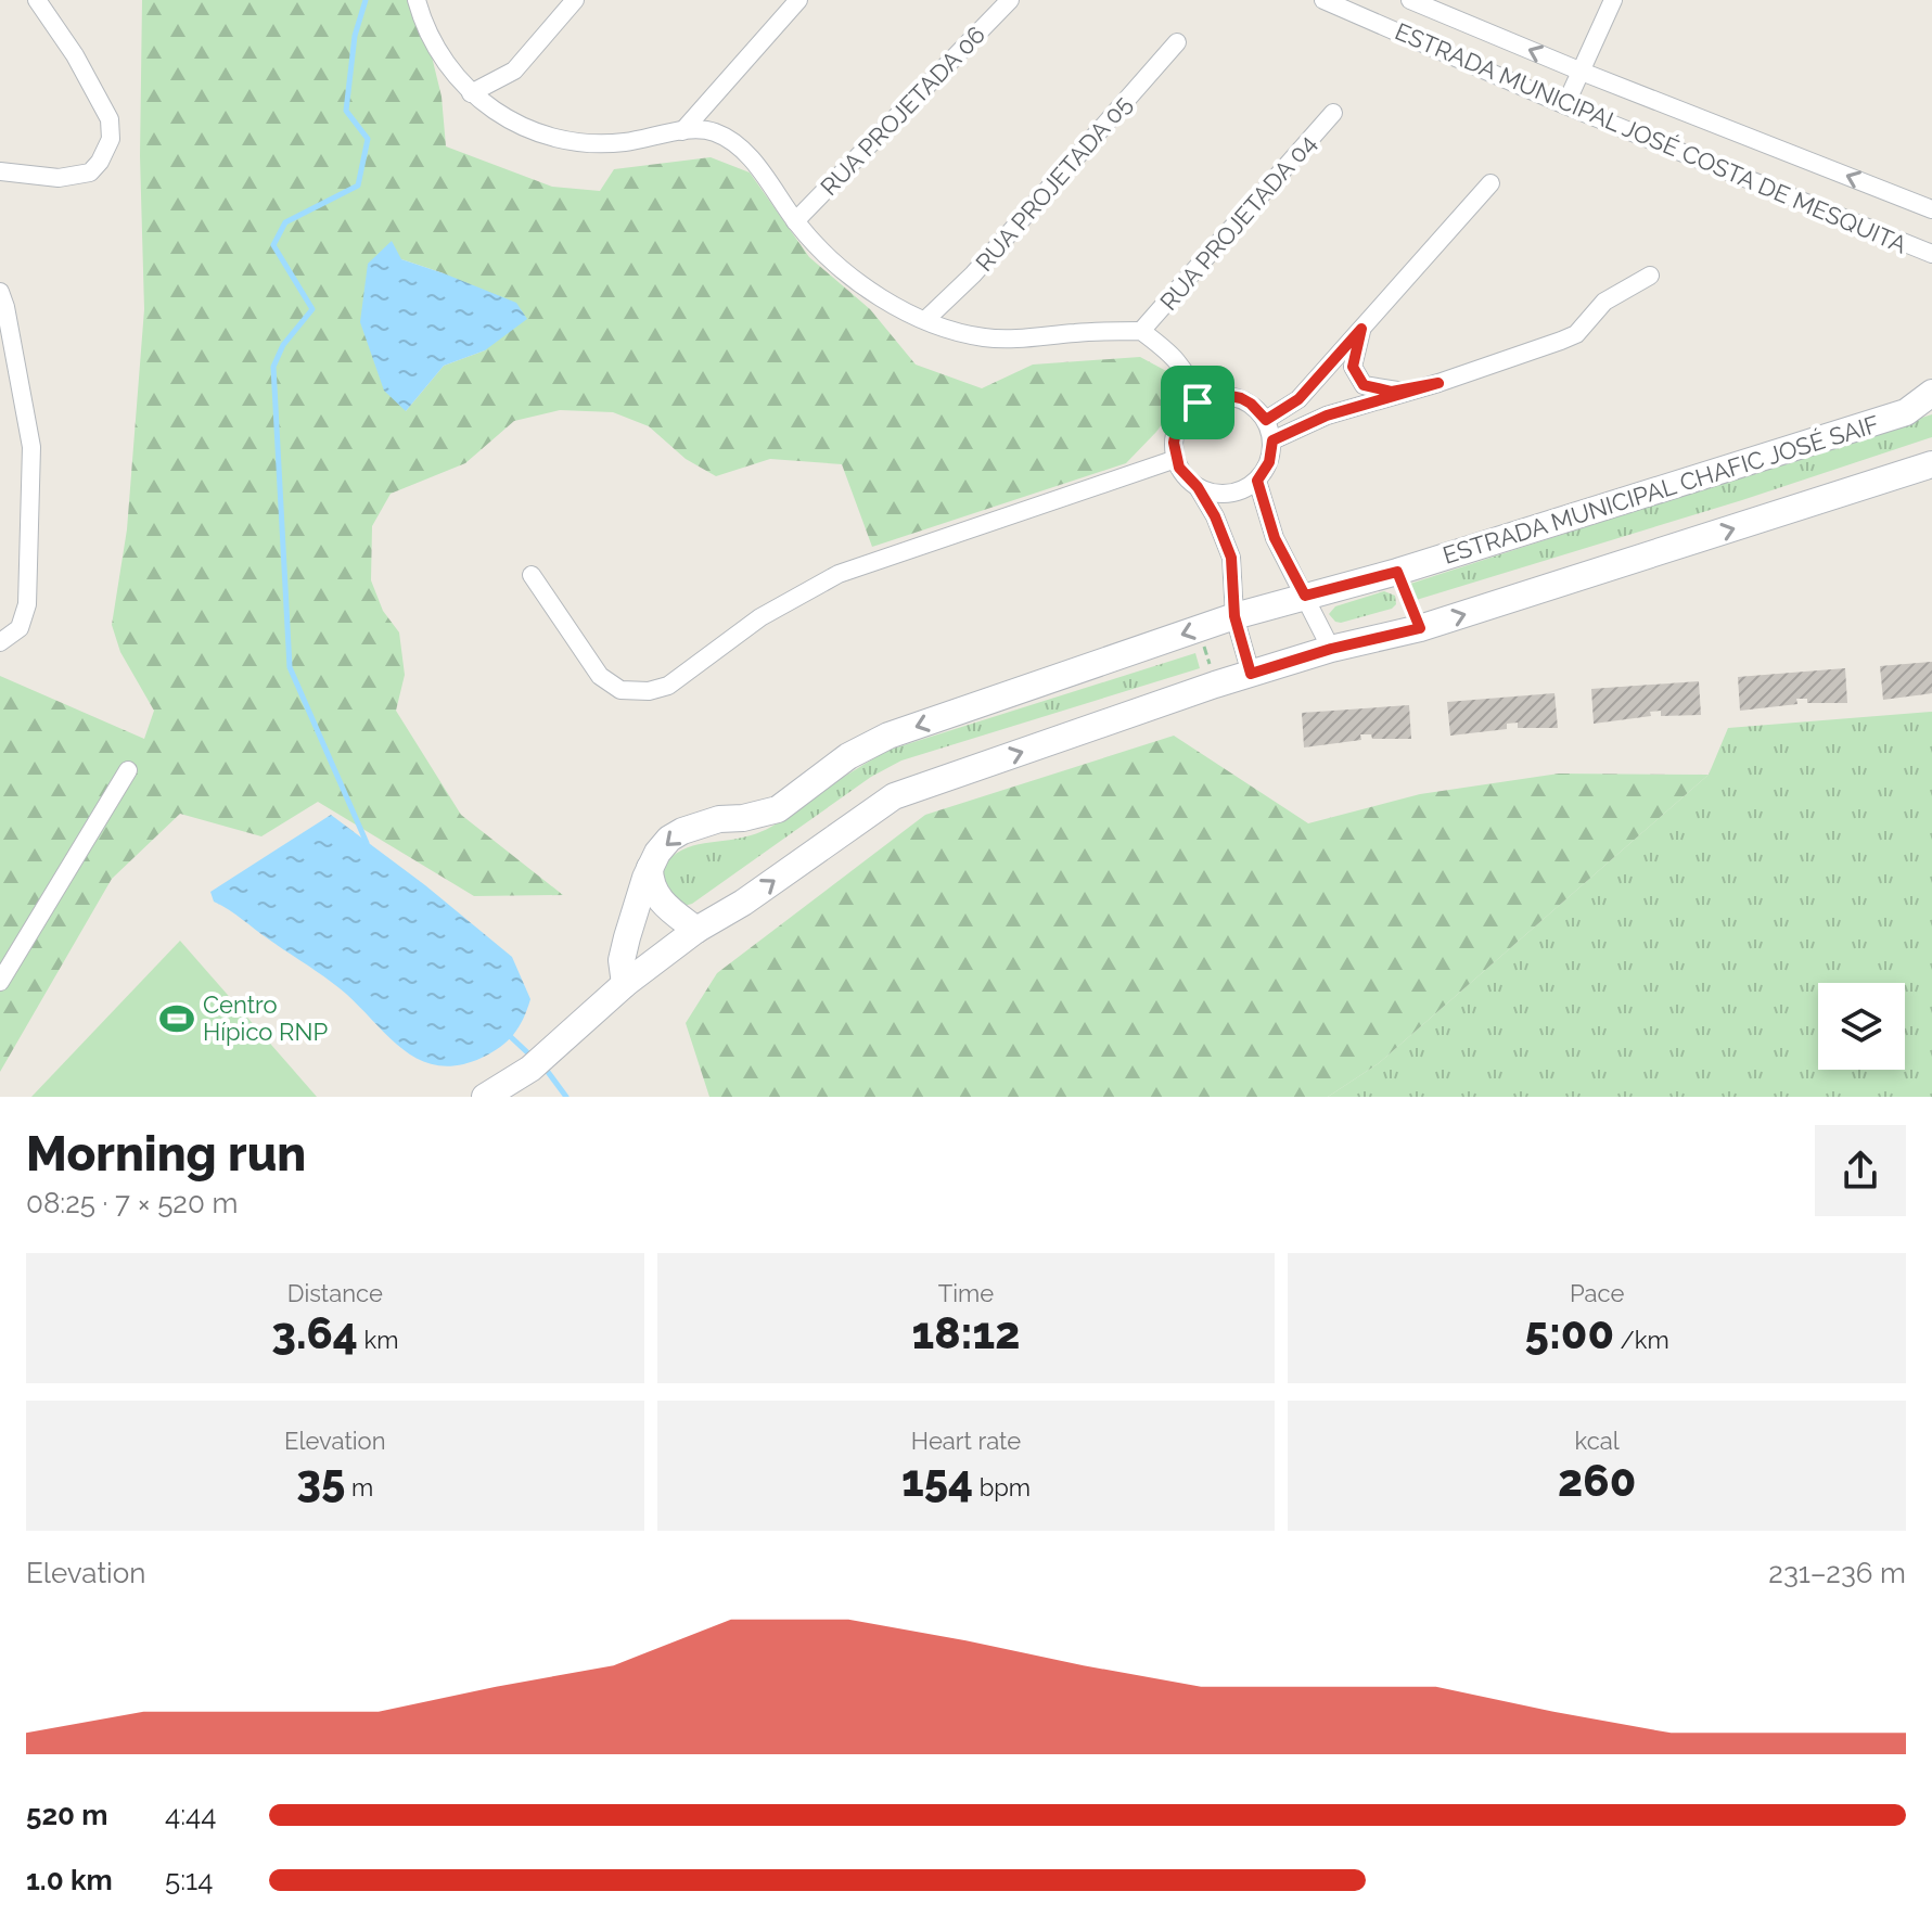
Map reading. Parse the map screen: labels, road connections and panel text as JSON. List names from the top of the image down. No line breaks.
{"streets":{"street":["RUA PROJETADA 06","ESTRADA MUNICIPAL JOSÉ COSTA DE MESQUITA","RUA PROJETADA 05","RUA PROJETADA 04","ESTRADA MUNICIPAL CHAFIC JOSÉ SAIF"]},"places":{"sports":["Centro Hípico RNP"]},"page":{"heading":["Morning run","08:25 · 7 × 520 m"],"stats":[["Distance","3.64 km"],["Time","18:12"],["Pace","5:00 /km"],["Elevation","35 m"],["Heart rate","154 bpm"],["kcal","260"]],"chart":["Elevation","231–236 m"],"list":[{"name":"520 m","note":"4:44"},{"name":"1.0 km","note":"5:14"}]}}
